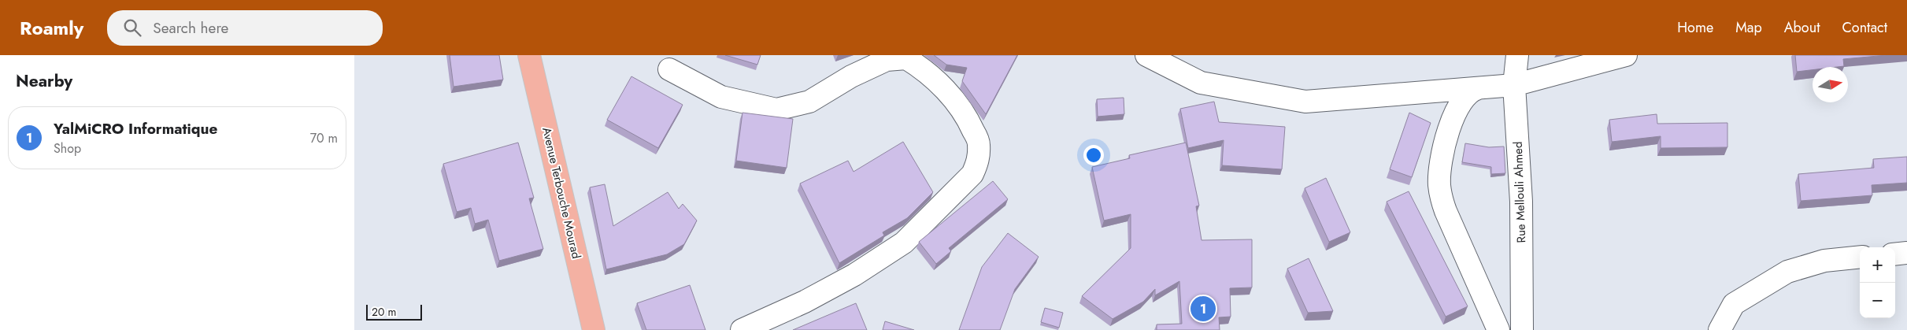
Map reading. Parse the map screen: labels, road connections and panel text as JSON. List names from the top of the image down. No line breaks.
{"streets":{"main road":["Avenue Terbouche Mourad"],"street":["Rue Mellouli Ahmed"]},"scale_bar":"20 m","north":"right","page":{"header":"Roamly","search":"Search here","nav":["Home","Map","About","Contact"],"heading":"Nearby","list":[{"mark":"1","name":"YalMiCRO Informatique","note":"Shop","value":"70 m"}],"map_buttons":["+","−"],"pins":"1","scale":"20 m"}}
